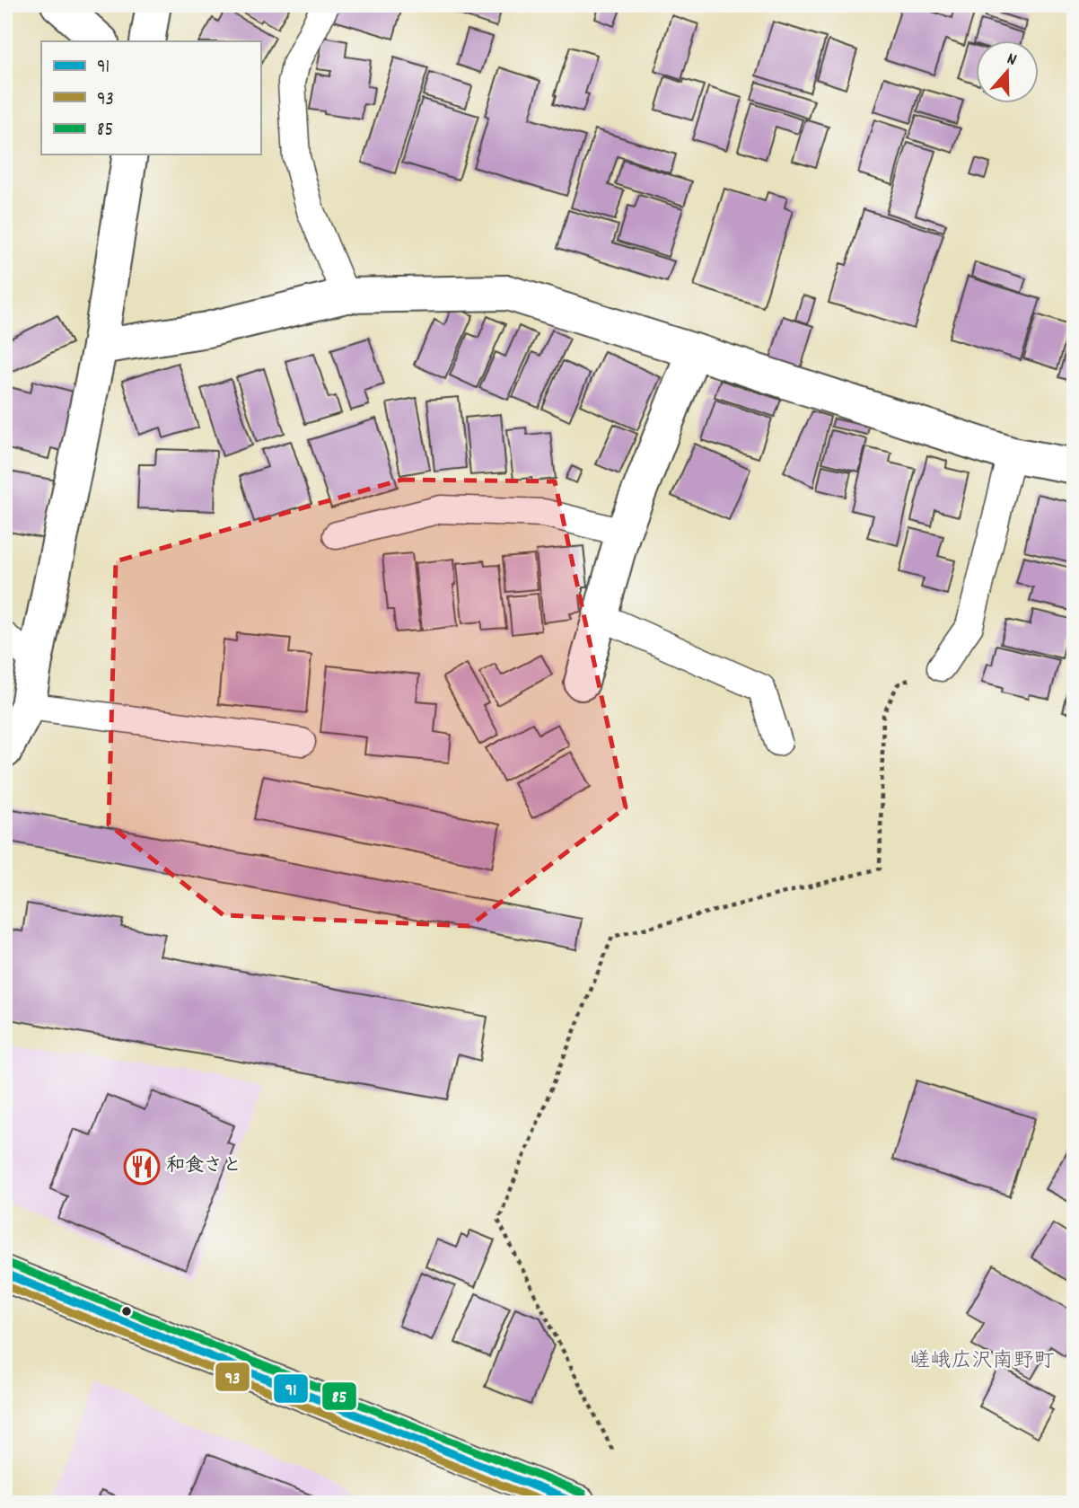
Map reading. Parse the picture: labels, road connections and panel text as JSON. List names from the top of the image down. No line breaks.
{"districts":["嵯峨広沢南野町"],"places":{"restaurant":["和食さと"]},"lines":["transit line 85","transit line 91","transit line 93"],"legend":["91","93","85"],"north":"top"}
